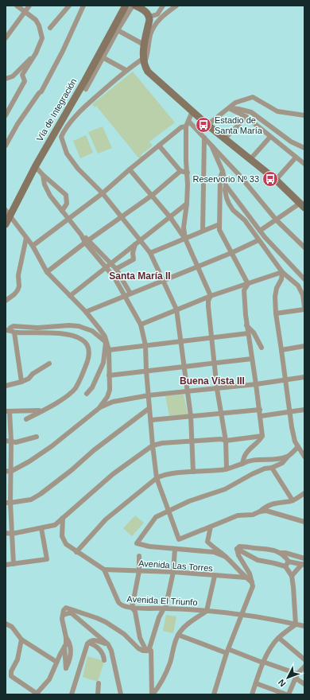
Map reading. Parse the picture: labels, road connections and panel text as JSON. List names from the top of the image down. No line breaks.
{"streets":{"main road":["Vía de Integración"],"street":["Avenida Las Torres","Avenida El Triunfo"]},"crossings":[["Avenida Las Torres","Avenida El Triunfo"]],"districts":["Santa María II","Buena Vista III"],"places":{"bus stop":["Estadio de Santa María","Reservorio Nº 33"]},"north":"bottom left"}
